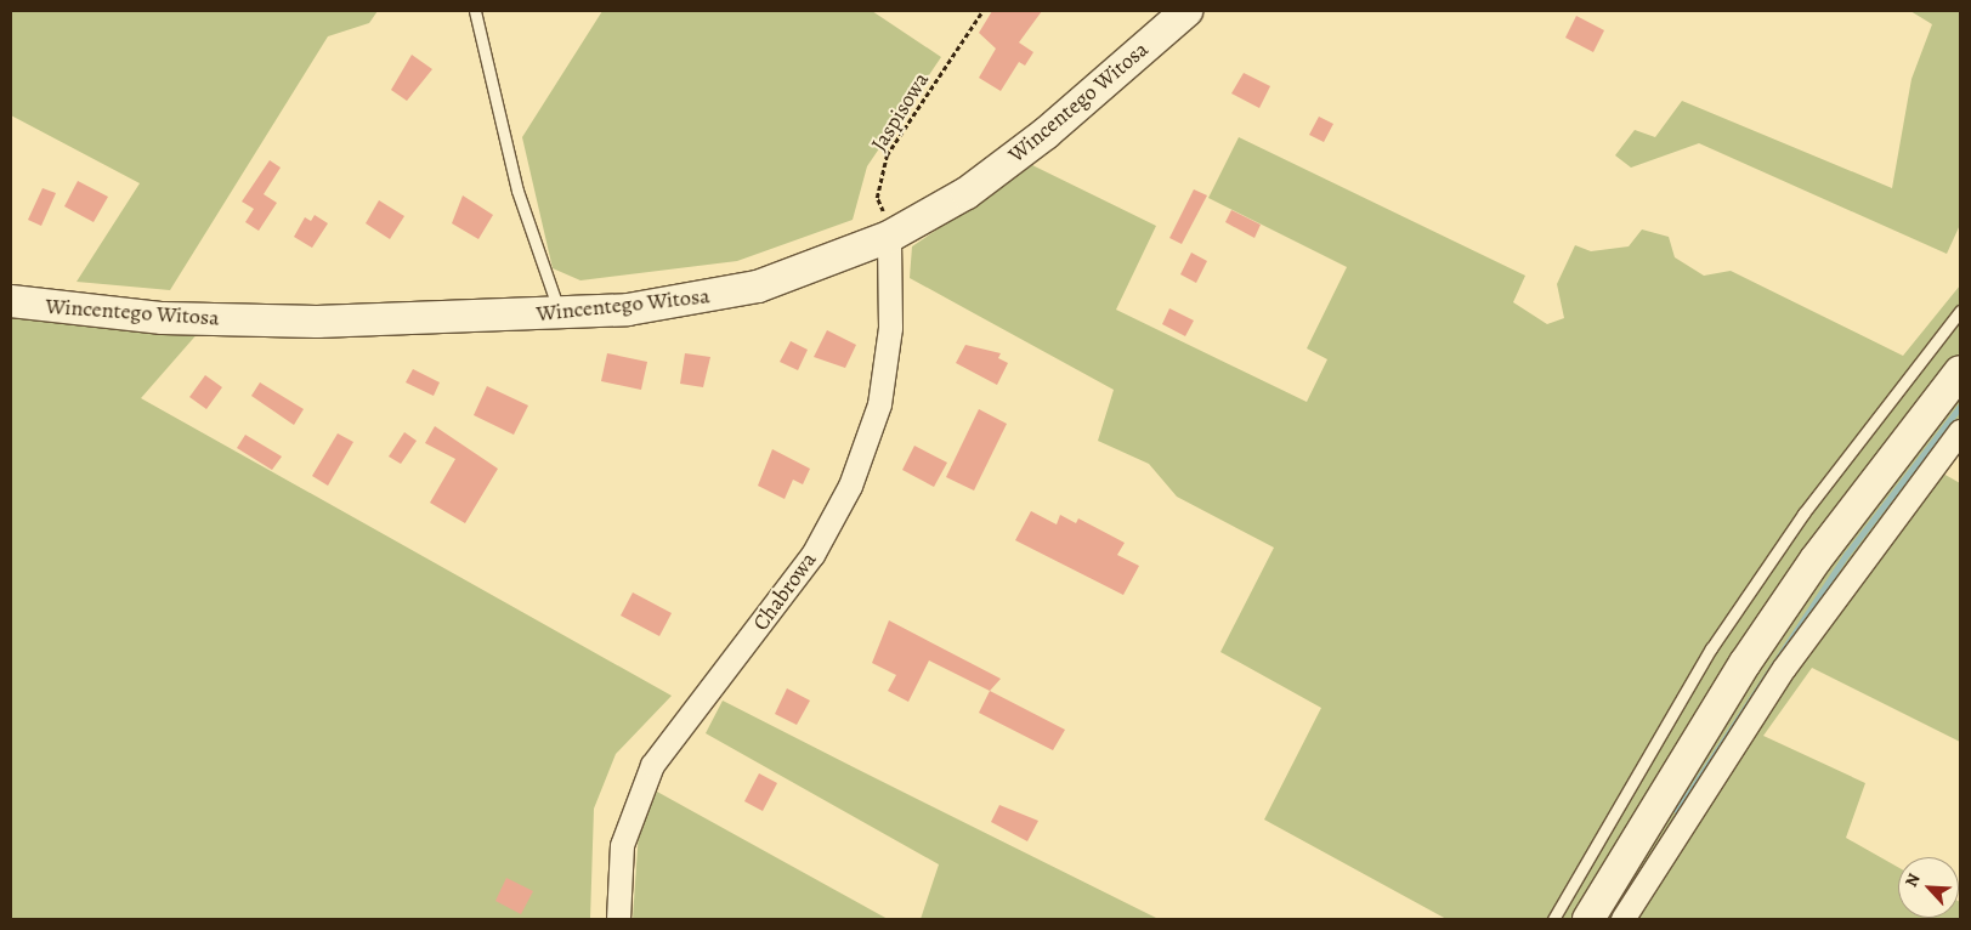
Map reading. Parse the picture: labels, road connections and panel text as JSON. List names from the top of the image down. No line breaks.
{"streets":{"main road":["Wincentego Witosa"],"street":["Chabrowa"],"path":["Jaspisowa"]},"crossings":[["Wincentego Witosa","Jaspisowa"],["Wincentego Witosa","Chabrowa"],["Jaspisowa","Chabrowa"]],"north":"top left"}
